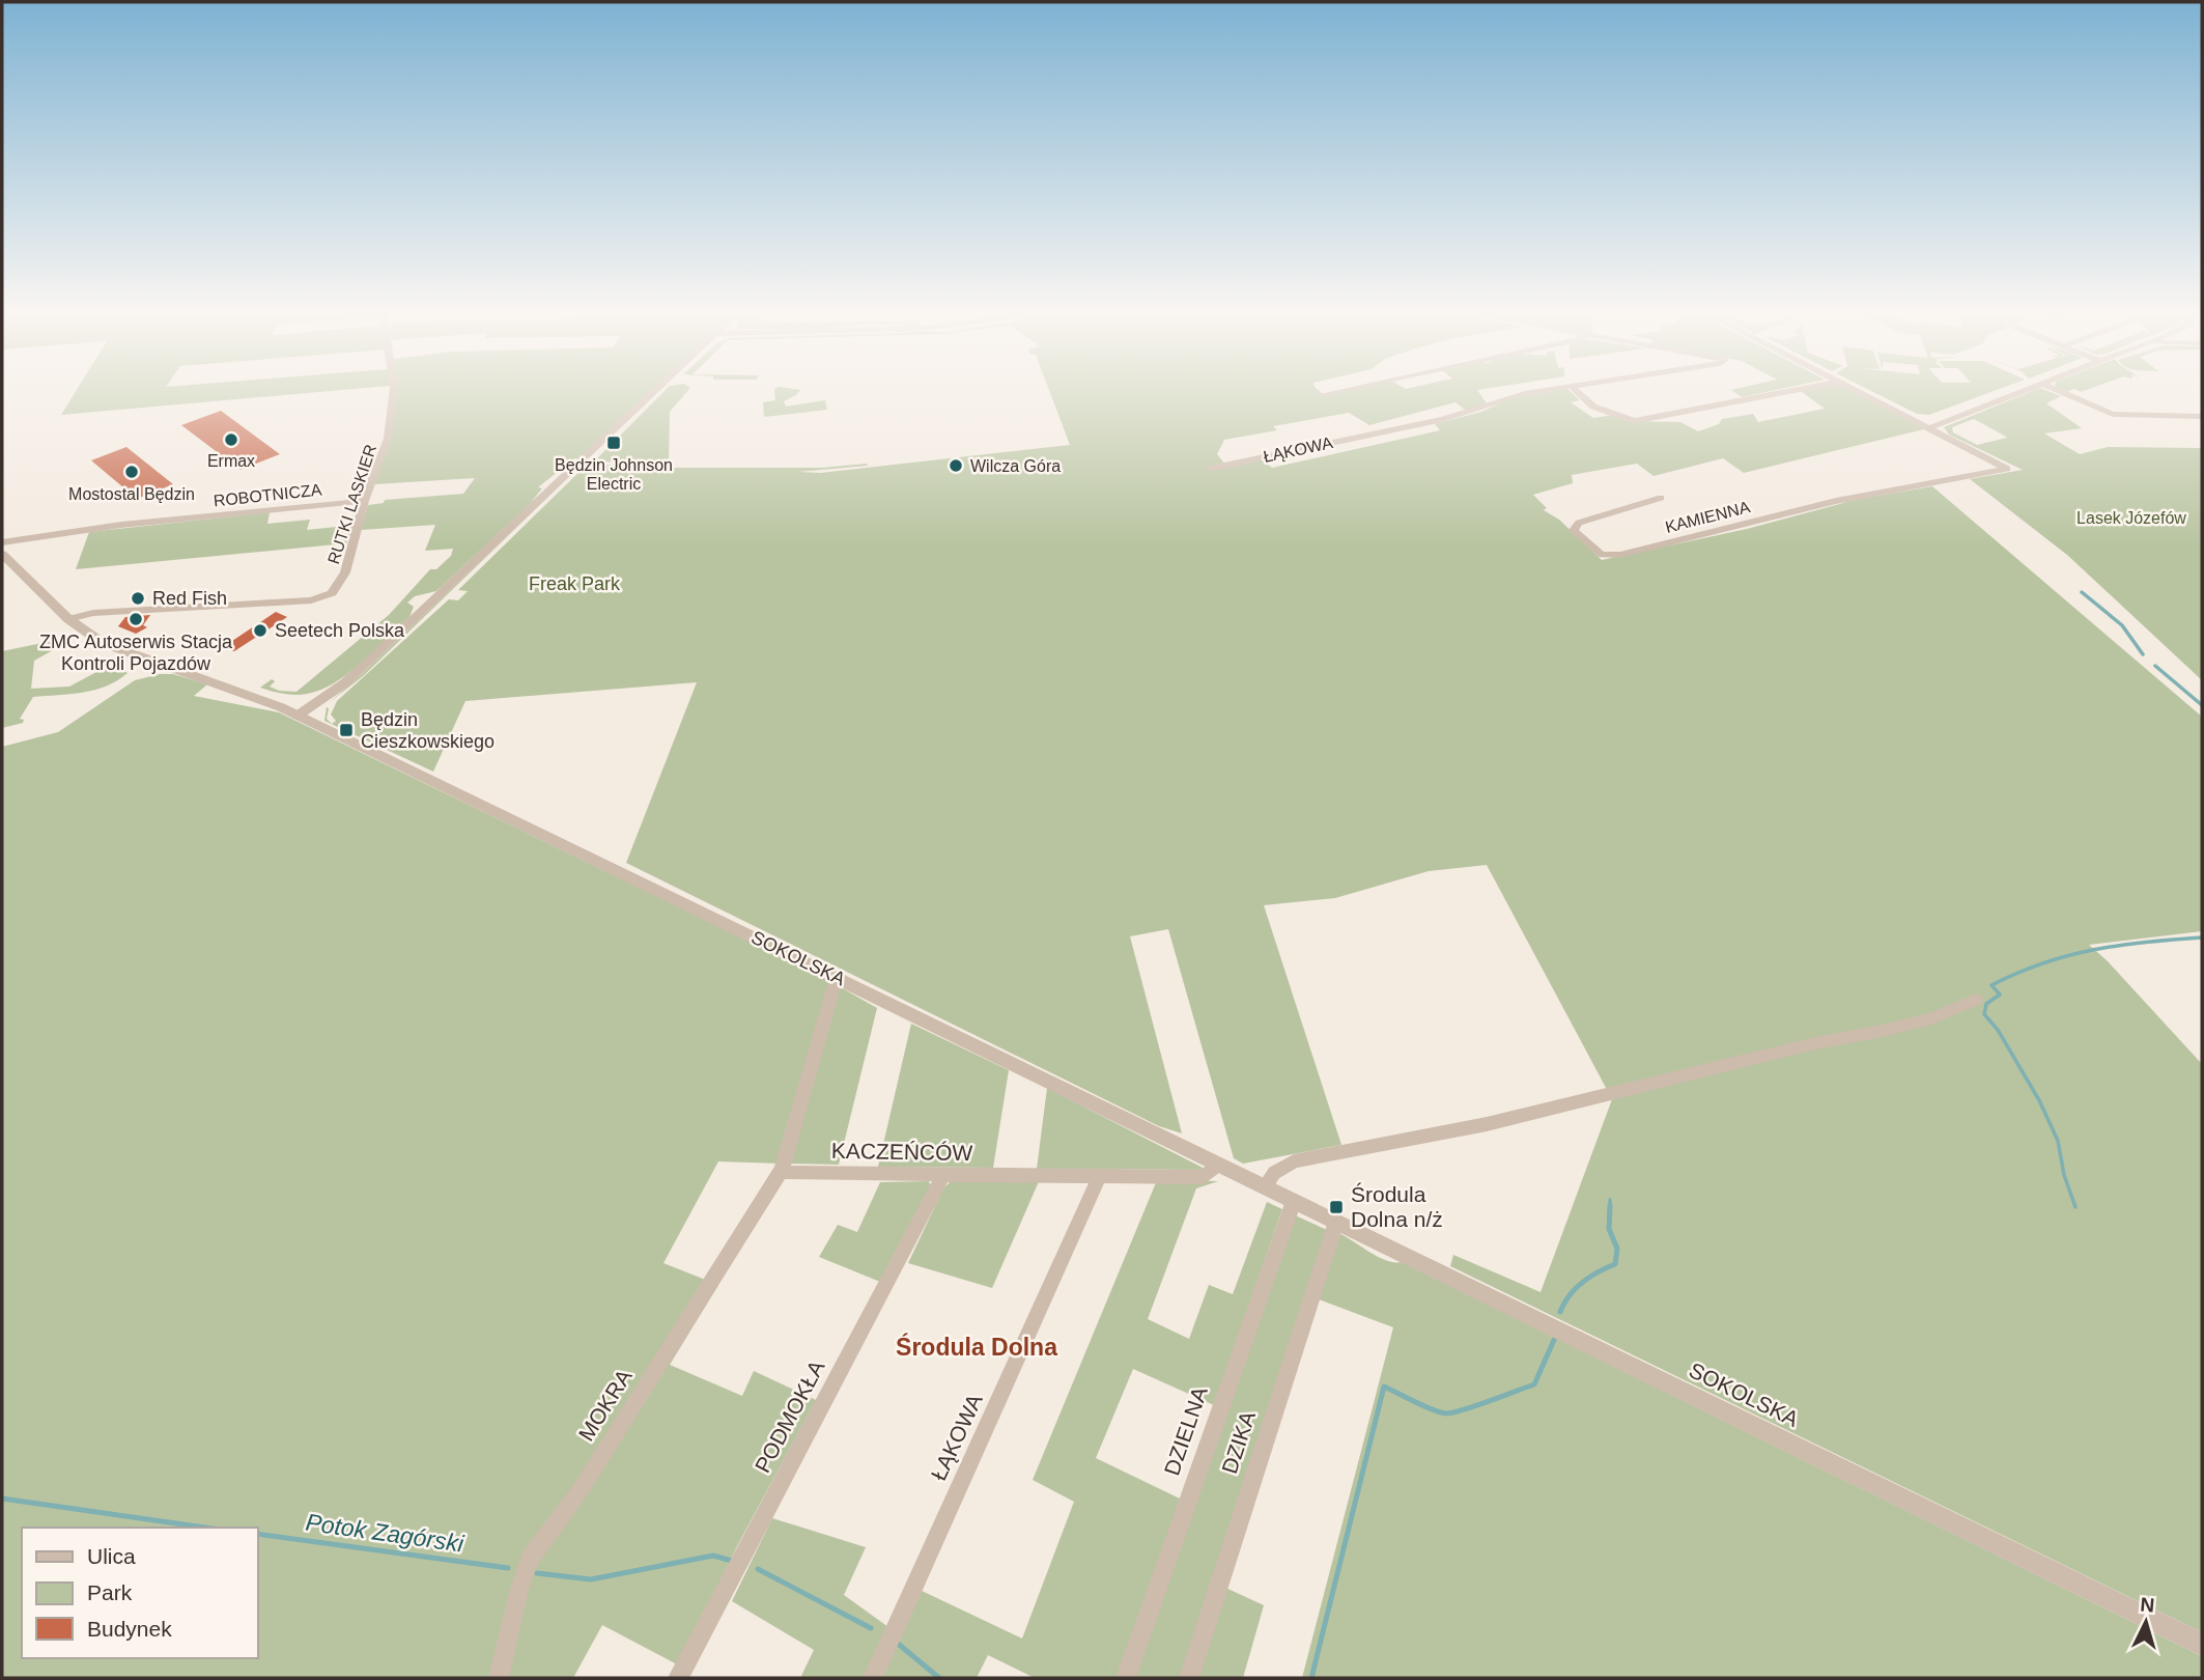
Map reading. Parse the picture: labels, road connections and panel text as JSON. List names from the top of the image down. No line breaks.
{"streets":{"street":["ŁĄKOWA","ROBOTNICZA","RUTKI LASKIER","KAMIENNA","SOKOLSKA","KACZEŃCÓW","MOKRA","PODMOKŁA","DZIELNA","DZIKA"]},"crossings":[["ŁĄKOWA","KACZEŃCÓW"],["ROBOTNICZA","RUTKI LASKIER"],["RUTKI LASKIER","SOKOLSKA"],["SOKOLSKA","KACZEŃCÓW"],["SOKOLSKA","DZIELNA"],["SOKOLSKA","DZIKA"],["KACZEŃCÓW","MOKRA"],["KACZEŃCÓW","PODMOKŁA"]],"districts":["Środula Dolna"],"water":["Potok Zagórski"],"parks":["Lasek Józefów","Freak Park"],"places":{"other":["Ermax","Wilcza Góra","Mostostal Będzin","Red Fish","ZMC Autoserwis Stacja Kontroli Pojazdów","Seetech Polska"],"transit":["Będzin Johnson Electric","Będzin Cieszkowskiego","Środula Dolna n/ż"]},"legend":["Ulica","Park","Budynek"],"north":"top"}
